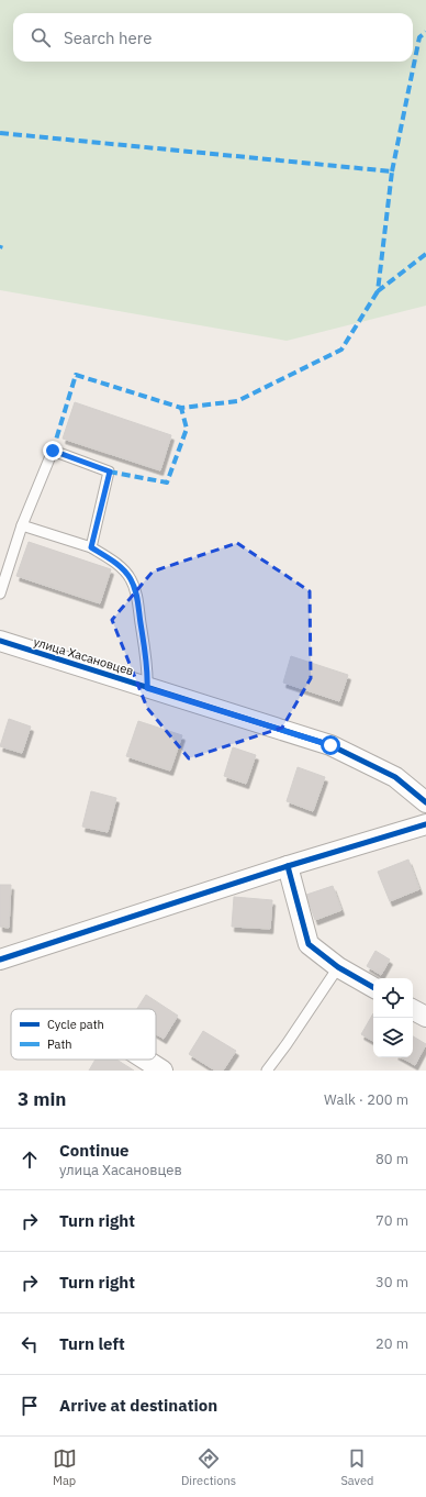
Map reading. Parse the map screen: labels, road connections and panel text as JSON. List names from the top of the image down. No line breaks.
{"streets":{"street":["улица Хасановцев"]},"legend":["Cycle path","Path"],"page":{"search":"Search here","heading":["3 min","Walk · 200 m"],"list":[["Continue","улица Хасановцев","80 m"],["Turn right","70 m"],["Turn right","30 m"],["Turn left","20 m"],"Arrive at destination"],"nav":["Map","Directions","Saved"]}}
